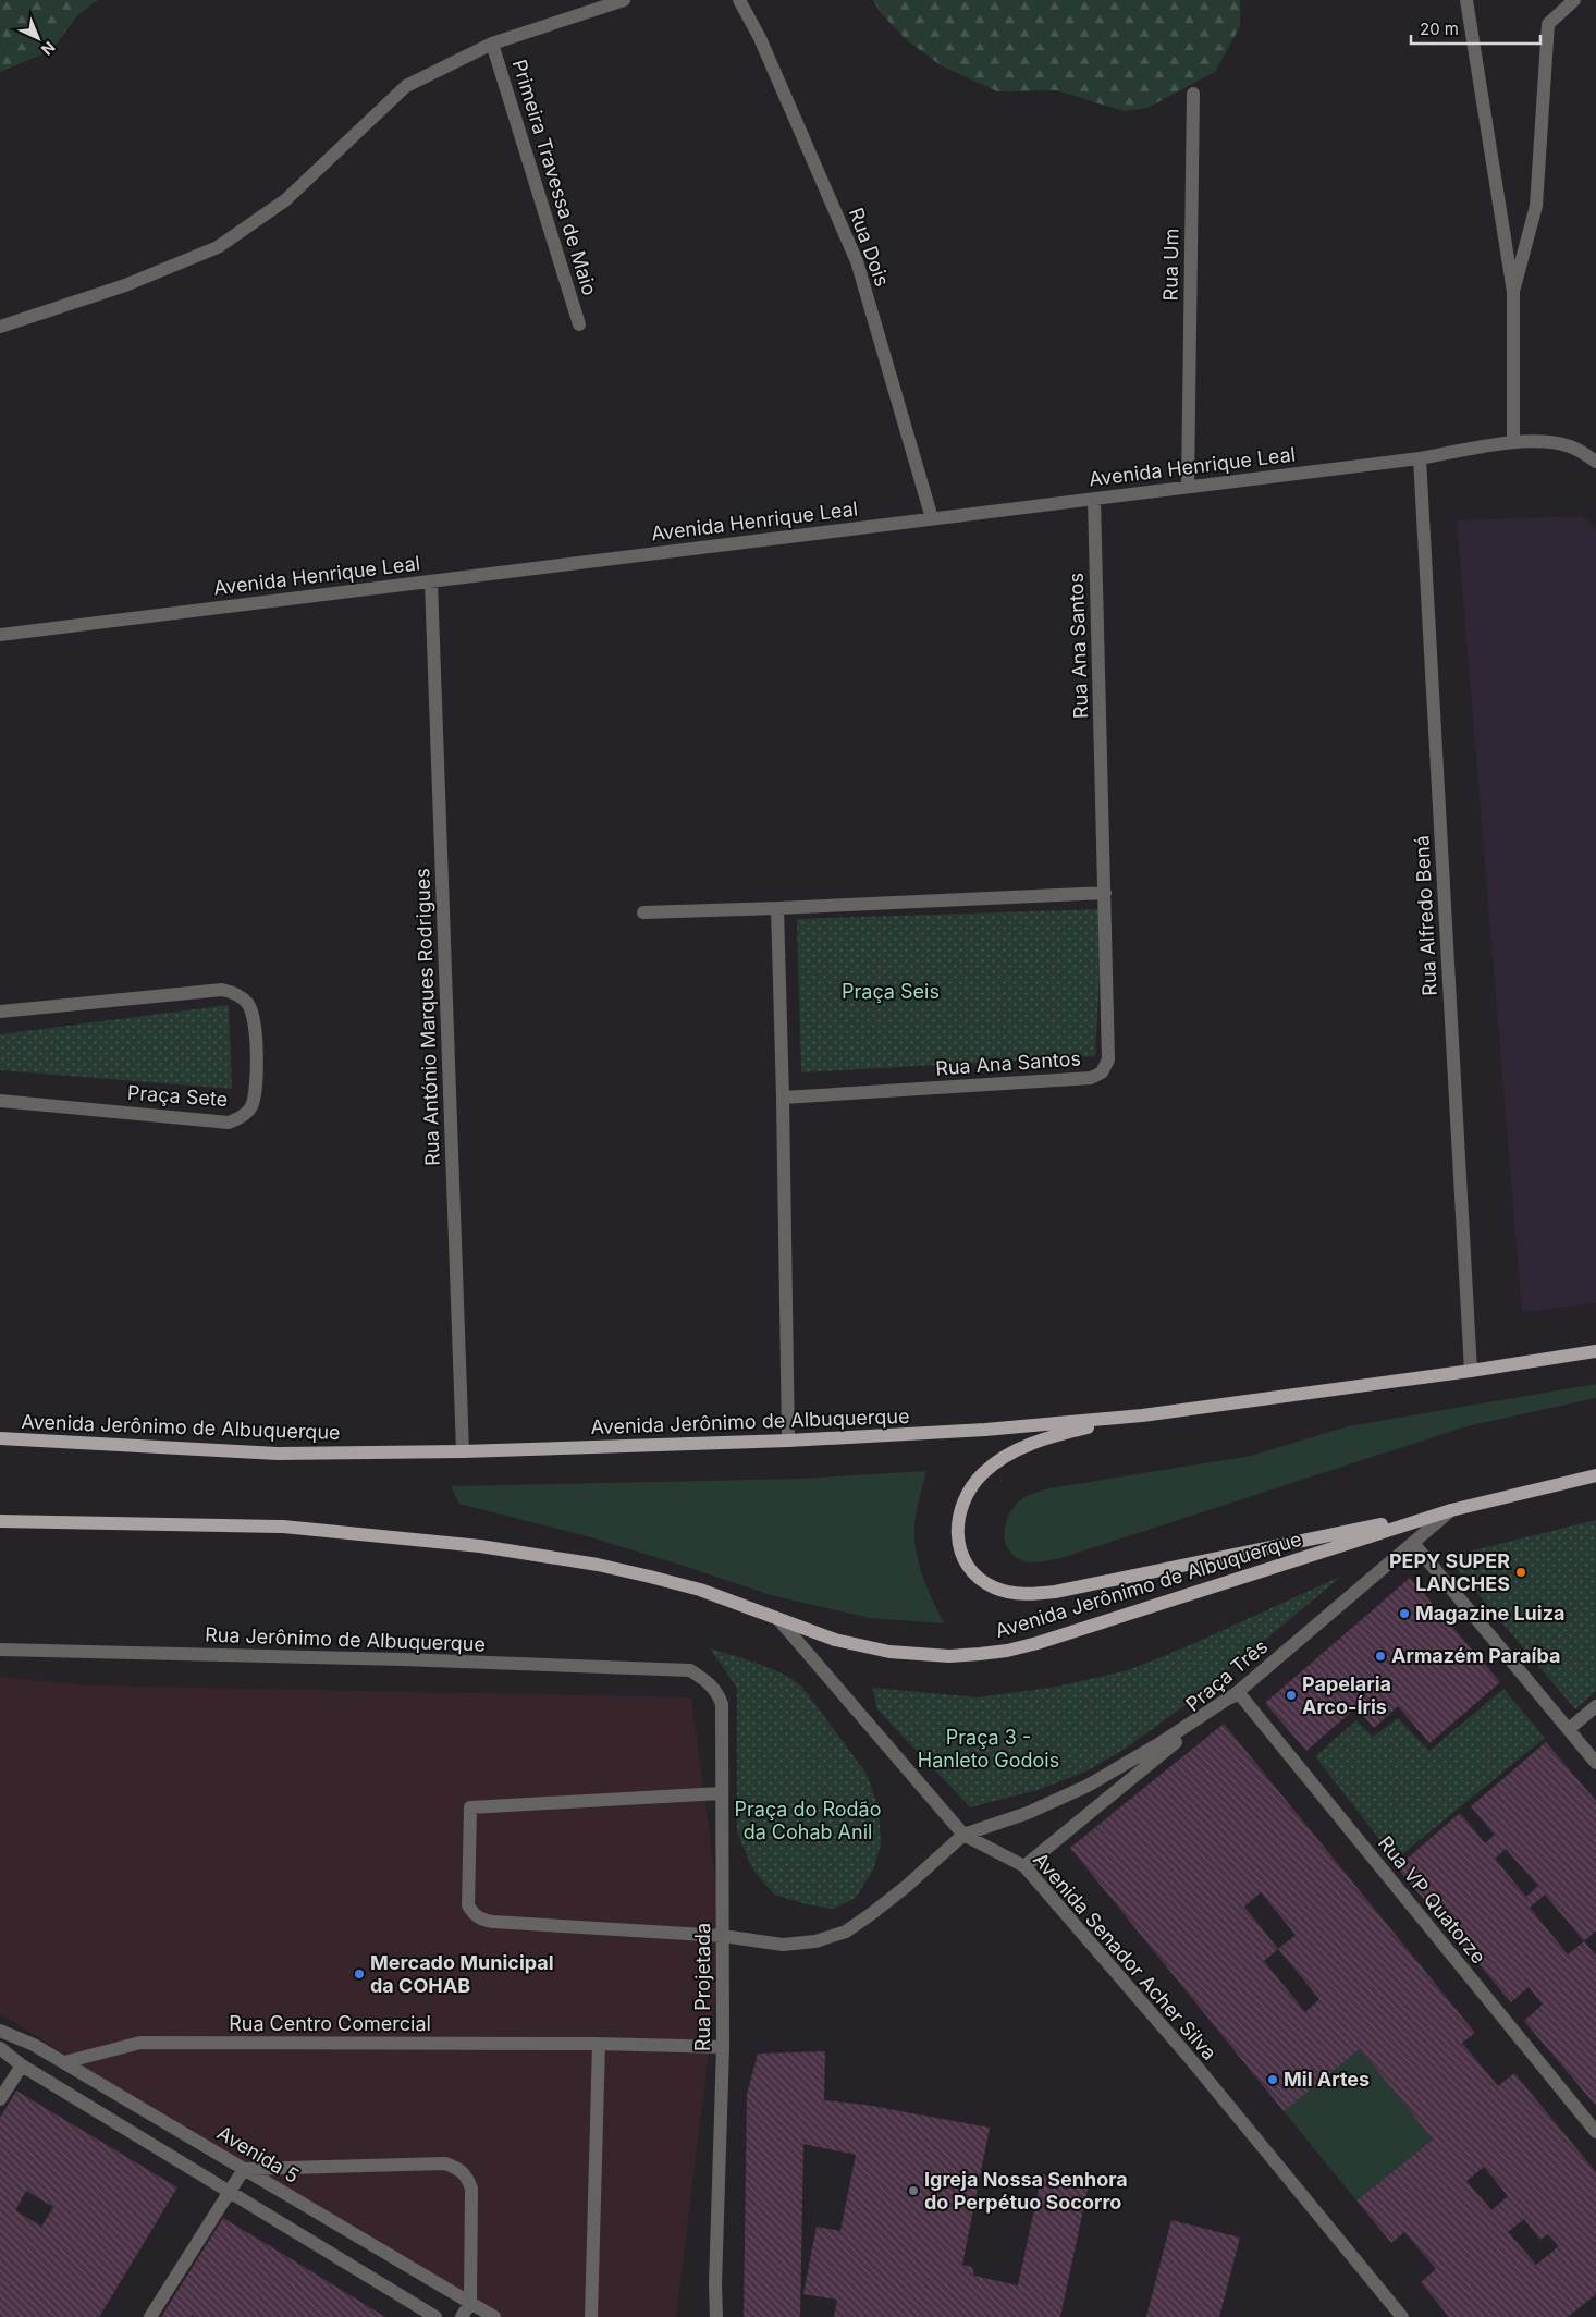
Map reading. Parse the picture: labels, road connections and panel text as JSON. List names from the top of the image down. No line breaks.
{"streets":{"main road":["Avenida Jerônimo de Albuquerque"],"street":["Primeira Travessa de Maio","Rua Dois","Rua Um","Avenida Henrique Leal","Rua Ana Santos","Rua Alfredo Bená","Rua António Marques Rodrigues","Praça Sete","Rua Jerônimo de Albuquerque","Praça Três","Rua VP Quatorze","Avenida Senador Acher Silva","Rua Projetada","Rua Centro Comercial","Avenida 5"]},"crossings":[["Rua Dois","Avenida Henrique Leal"],["Rua Um","Avenida Henrique Leal"],["Avenida Henrique Leal","Rua Ana Santos"],["Avenida Henrique Leal","Rua Alfredo Bená"],["Avenida Henrique Leal","Rua António Marques Rodrigues"],["Rua Alfredo Bená","Avenida Jerônimo de Albuquerque"],["Rua António Marques Rodrigues","Avenida Jerônimo de Albuquerque"],["Avenida Jerônimo de Albuquerque","Praça Três"],["Avenida Jerônimo de Albuquerque","Avenida Senador Acher Silva"],["Rua Jerônimo de Albuquerque","Rua Projetada"],["Praça Três","Rua VP Quatorze"],["Praça Três","Avenida Senador Acher Silva"],["Rua Projetada","Rua Centro Comercial"],["Rua Centro Comercial","Avenida 5"]],"parks":["Praça Seis","Praça 3 - Hanleto Godois","Praça do Rodão da Cohab Anil"],"places":["PEPY SUPER LANCHES","Magazine Luiza","Armazém Paraíba","Papelaria Arco-Íris","Mercado Municipal da COHAB","Mil Artes","Igreja Nossa Senhora do Perpétuo Socorro"],"scale_bar":"20 m","north":"bottom right"}
